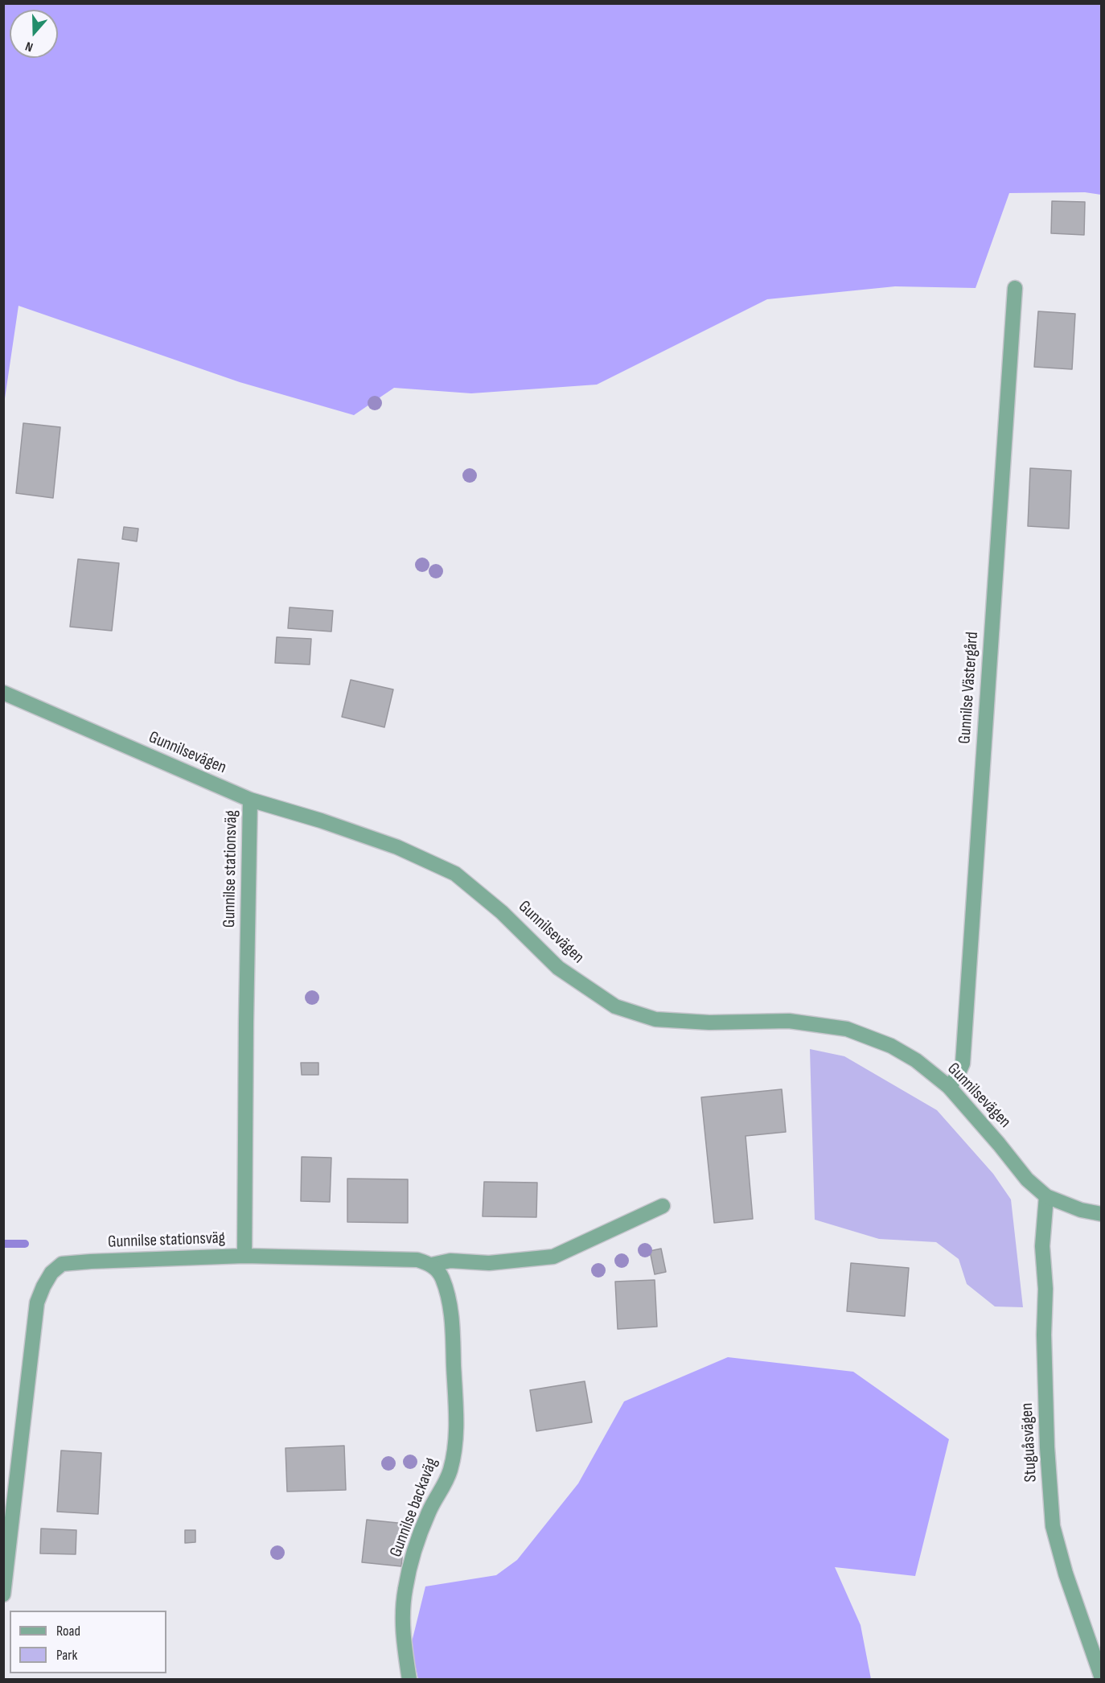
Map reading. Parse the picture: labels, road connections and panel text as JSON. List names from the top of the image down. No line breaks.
{"streets":{"street":["Gunnilse Västergård","Gunnilsevägen","Gunnilse stationsväg","Stuguåsvägen","Gunnilse backaväg"]},"crossings":[["Gunnilse Västergård","Gunnilsevägen"],["Gunnilsevägen","Gunnilse stationsväg"],["Gunnilsevägen","Stuguåsvägen"]],"legend":["Road","Park"],"north":"bottom"}
